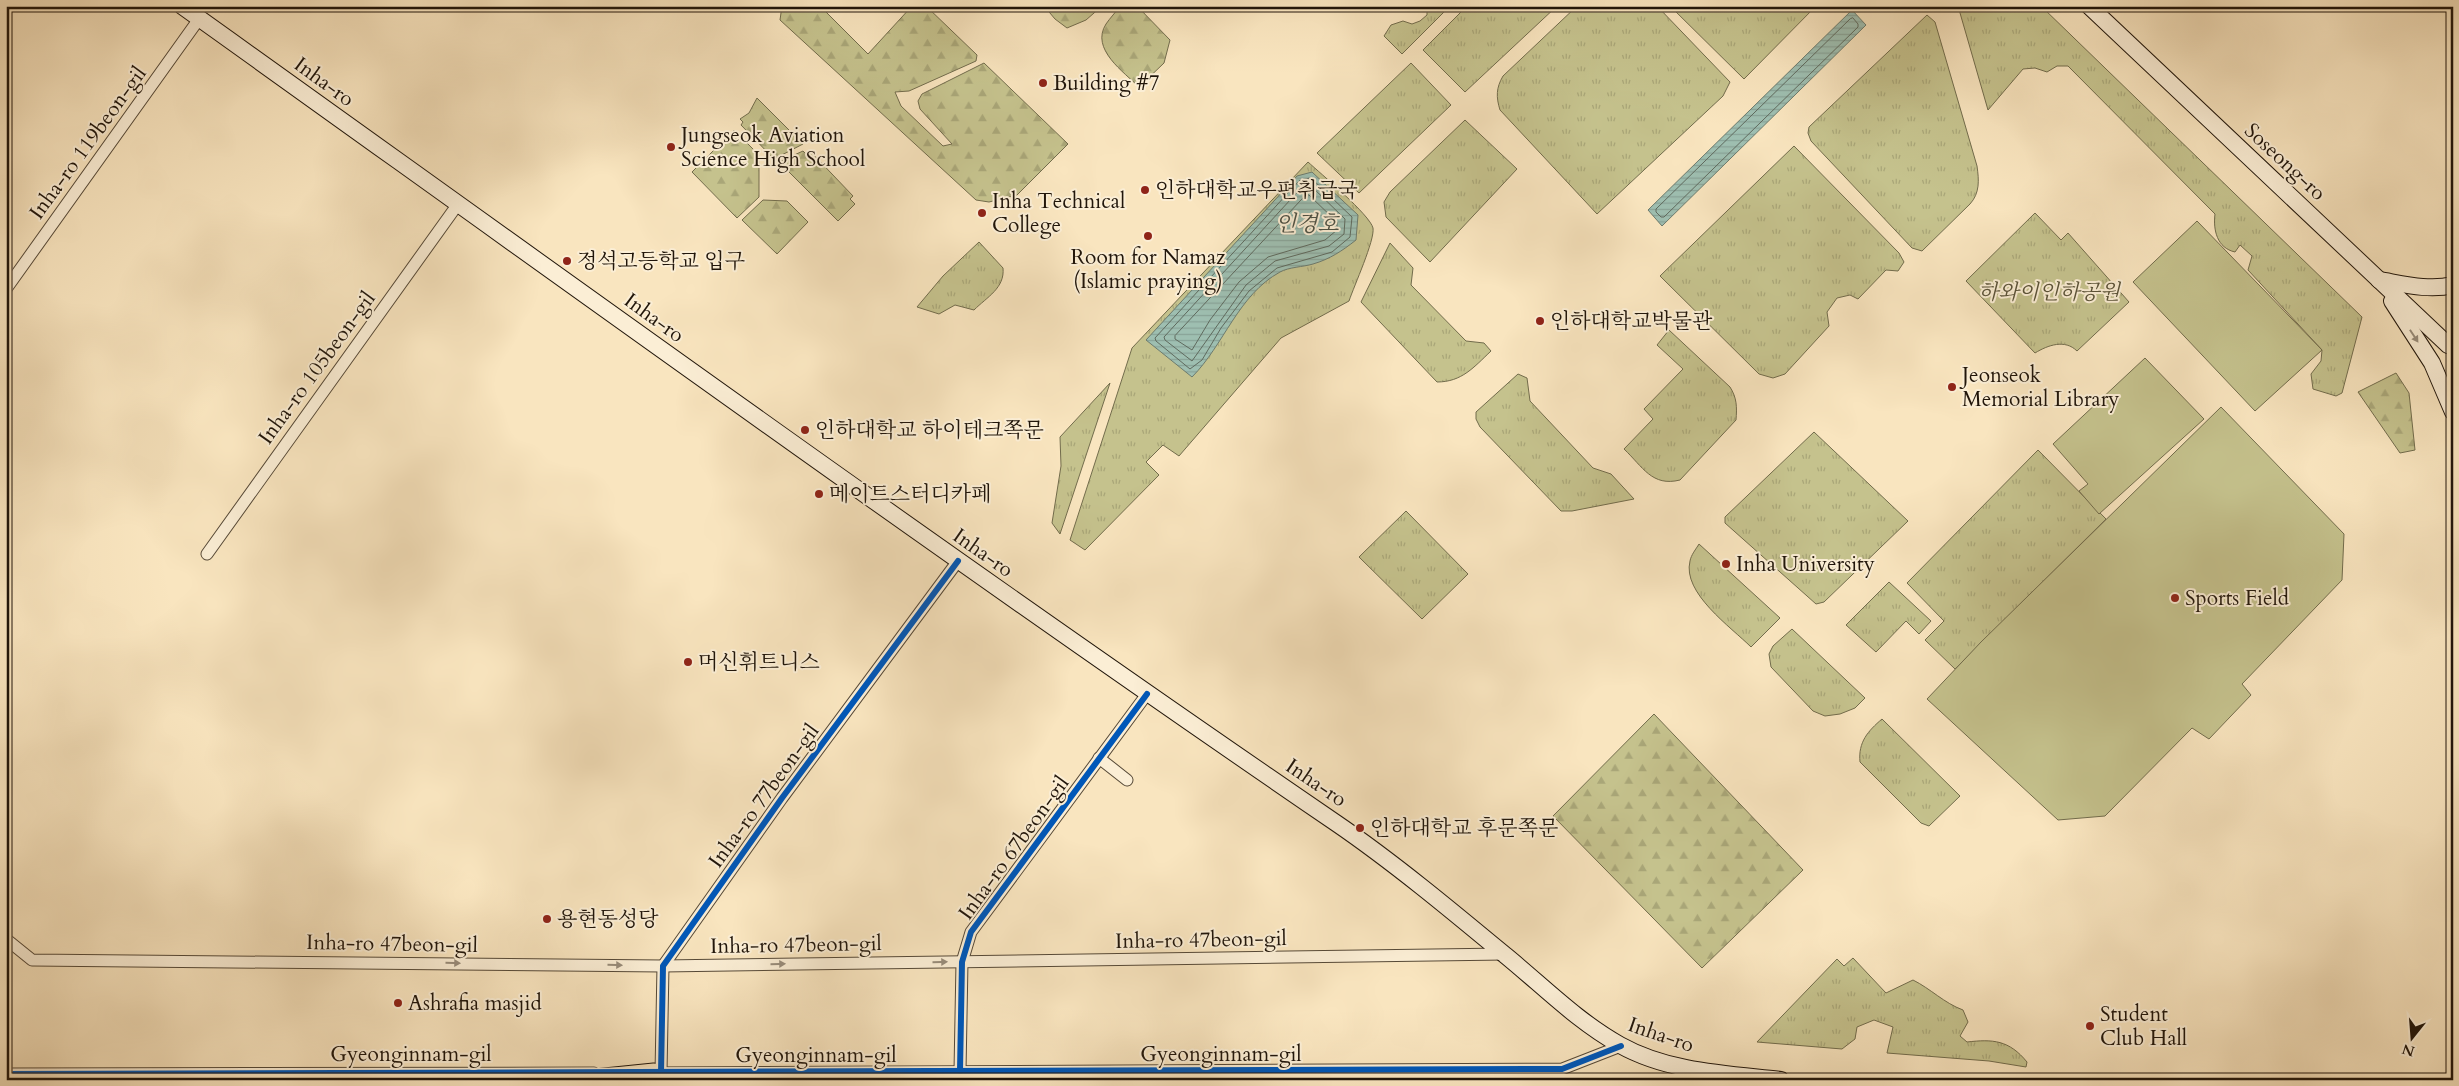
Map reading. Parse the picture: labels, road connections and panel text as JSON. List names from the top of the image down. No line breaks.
{"streets":{"main road":["Inha-ro","Soseong-ro"],"street":["Inha-ro 119beon-gil","Inha-ro 105beon-gil","Inha-ro 77beon-gil","Inha-ro 67beon-gil","Inha-ro 47beon-gil","Gyeonginnam-gil"]},"crossings":[["Inha-ro","Inha-ro 119beon-gil"],["Inha-ro","Inha-ro 105beon-gil"],["Inha-ro","Inha-ro 77beon-gil"],["Inha-ro","Inha-ro 67beon-gil"],["Inha-ro","Inha-ro 47beon-gil"],["Inha-ro","Gyeonginnam-gil"],["Inha-ro 77beon-gil","Inha-ro 47beon-gil"],["Inha-ro 67beon-gil","Inha-ro 47beon-gil"],["Inha-ro 67beon-gil","Gyeonginnam-gil"]],"one_way":["Inha-ro 47beon-gil"],"water":["인경호"],"parks":["하와이인하공원"],"places":["Building #7","Jungseok Aviation Science High School","인하대학교우편취급국","Inha Technical College","Room for Namaz (Islamic praying)","정석고등학교 입구","인하대학교박물관","Jeonseok Memorial Library","인하대학교 하이테크쪽문","메이트스터디카페","Inha University","Sports Field","머신휘트니스","인하대학교 후문쪽문","용현동성당","Ashrafia masjid","Student Club Hall"],"north":"bottom"}
